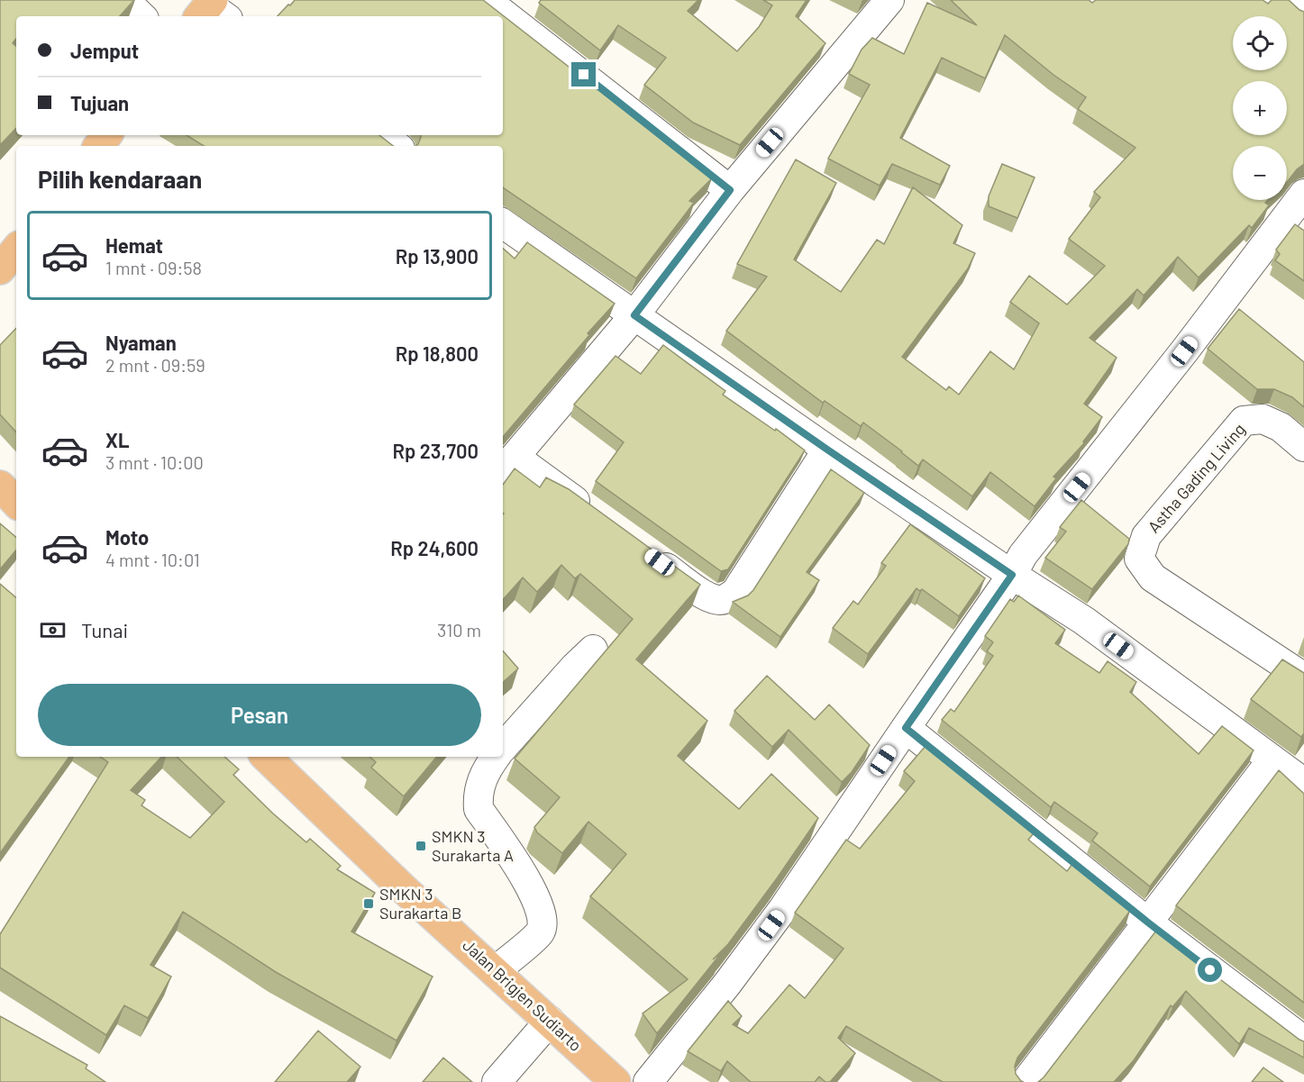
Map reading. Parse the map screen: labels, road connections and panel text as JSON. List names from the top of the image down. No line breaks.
{"streets":{"main road":["Jalan Brigjen Sudiarto"],"street":["Astha Gading Living"]},"places":{"transit":["SMKN 3 Surakarta A","SMKN 3 Surakarta B"]},"page":{"map_buttons":["+","−"],"banner":["Jemput","Tujuan"],"heading":"Pilih kendaraan","list":[{"name":"Hemat","note":"1 mnt · 09:58","value":"Rp 13,900"},{"name":"Nyaman","note":"2 mnt · 09:59","value":"Rp 18,800"},{"name":"XL","note":"3 mnt · 10:00","value":"Rp 23,700"},{"name":"Moto","note":"4 mnt · 10:01","value":"Rp 24,600"}],"pay":["Tunai","310 m"],"buttons":"Pesan"}}
